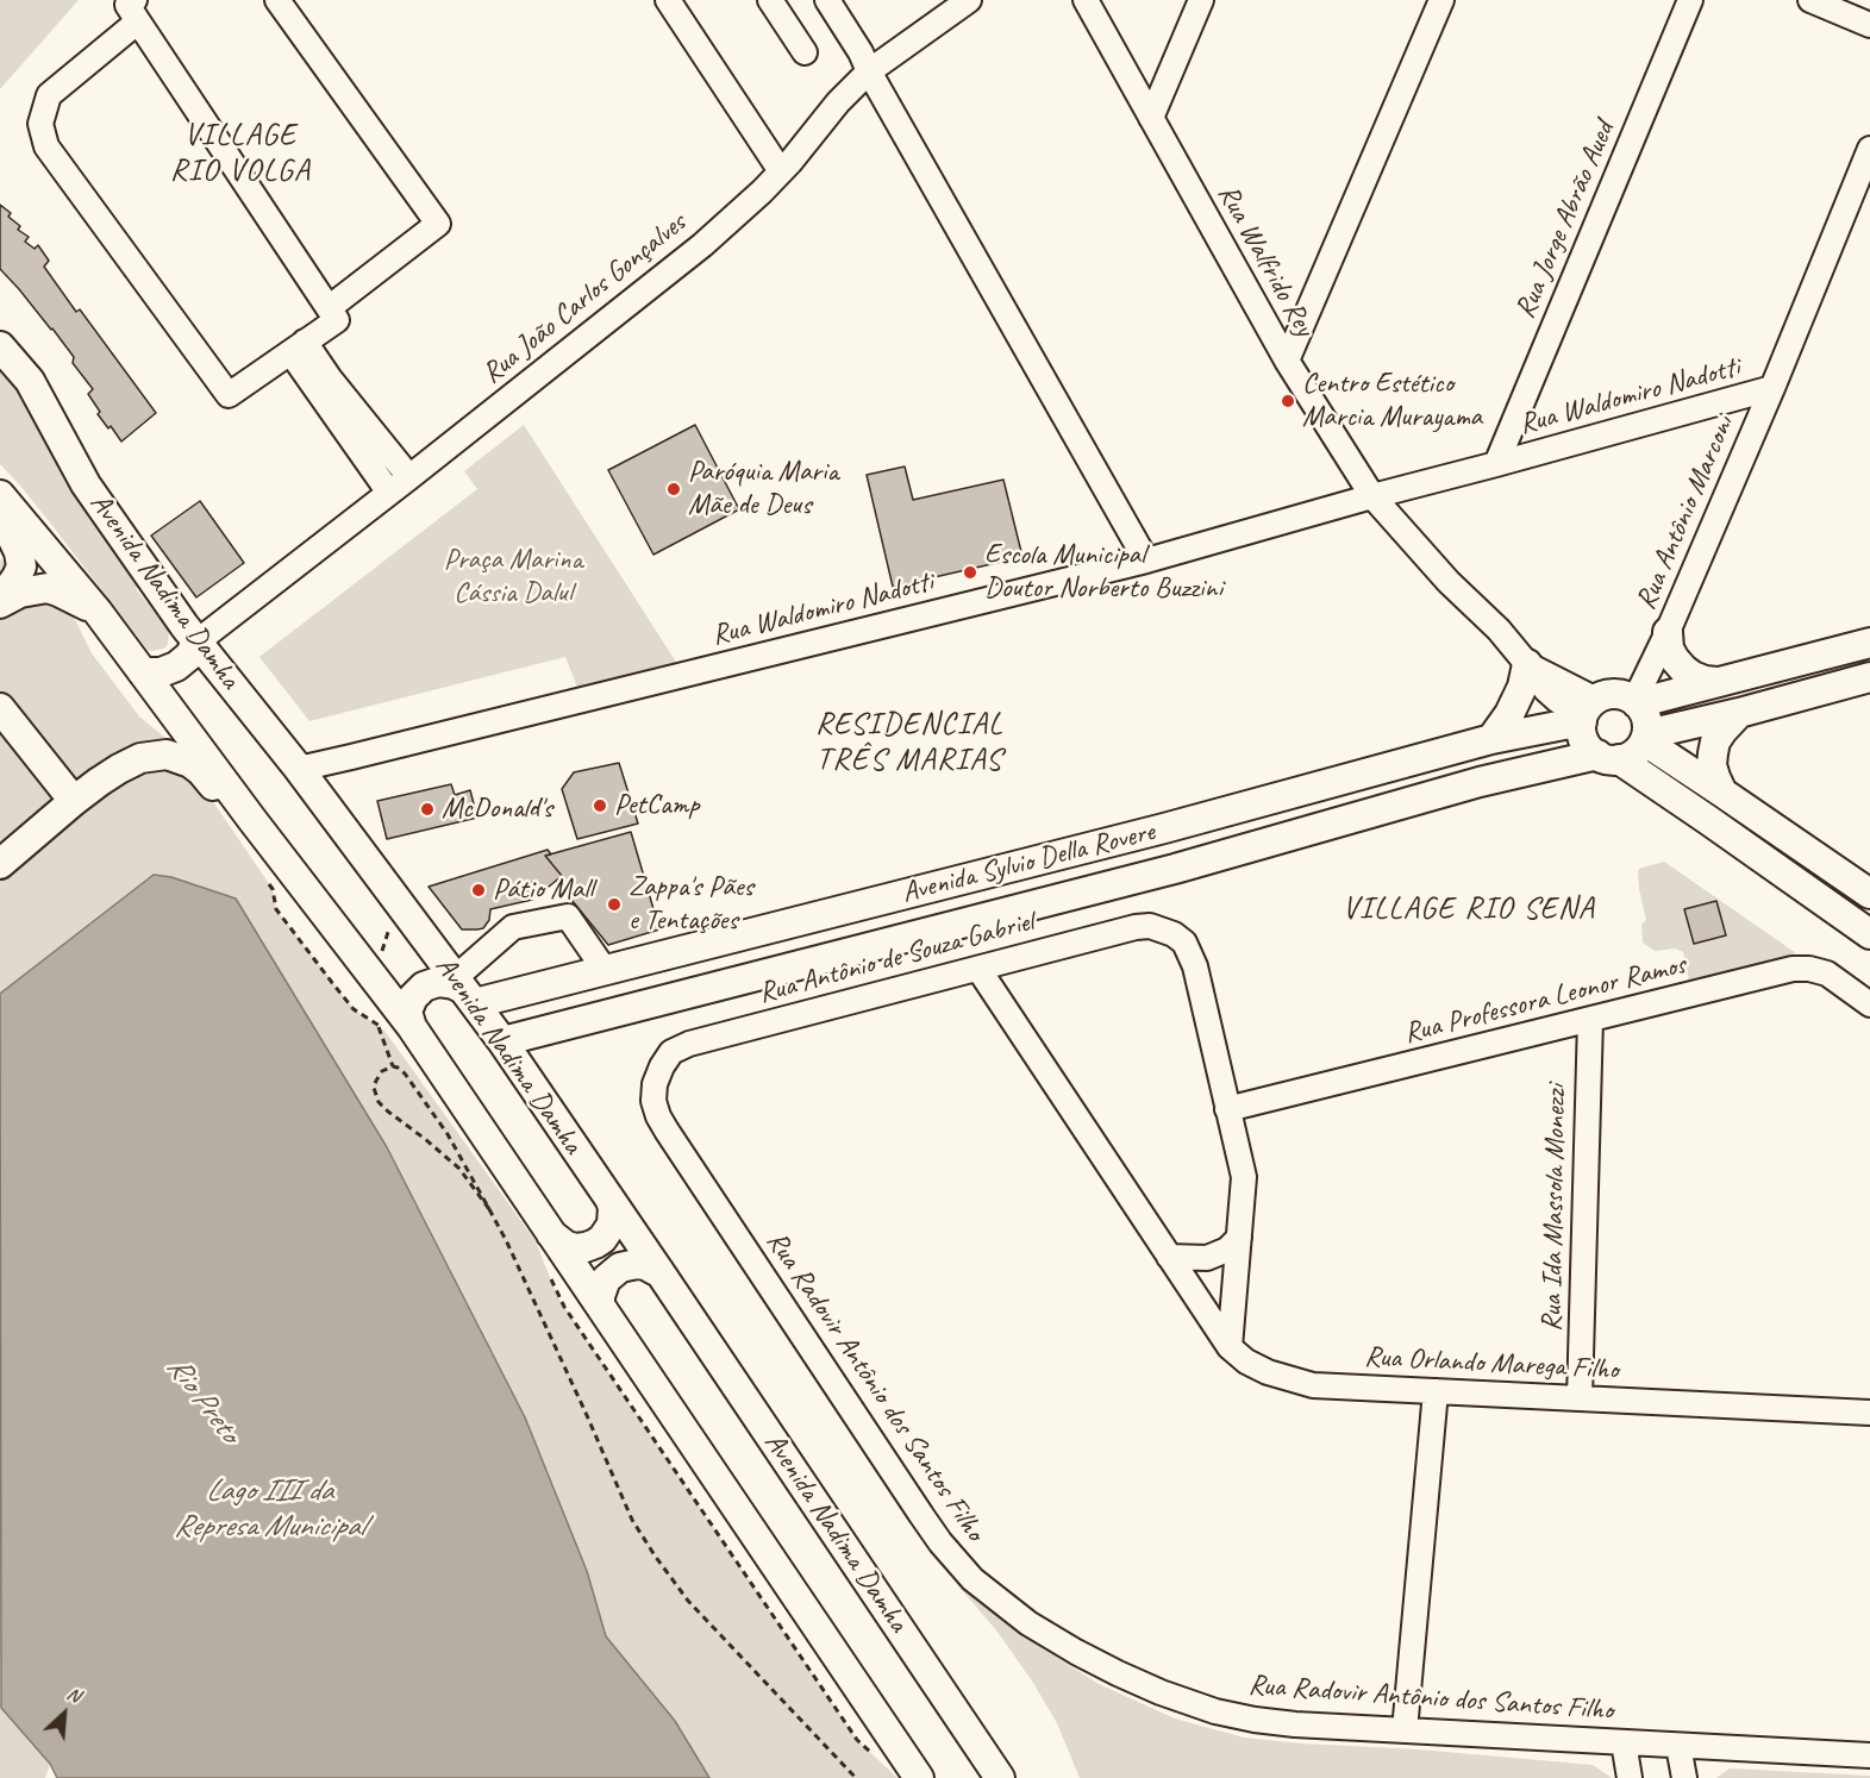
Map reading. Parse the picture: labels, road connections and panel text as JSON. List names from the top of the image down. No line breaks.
{"streets":{"main road":["Avenida Nadima Damha","Avenida Sylvio Della Rovere"],"street":["Rua Jorge Abrão Aued","Rua Walfrido Rey","Rua João Carlos Gonçalves","Rua Waldomiro Nadotti","Rua Antônio Marconi","Rua Antônio de Souza Gabriel","Rua Professora Leonor Ramos","Rua Ida Massola Monezzi","Rua Orlando Marega Filho","Rua Radovir Antônio dos Santos Filho"]},"crossings":[["Rua Jorge Abrão Aued","Rua Waldomiro Nadotti"],["Rua Walfrido Rey","Rua Waldomiro Nadotti"],["Rua Walfrido Rey","Rua Antônio Marconi"],["Rua Walfrido Rey","Avenida Sylvio Della Rovere"],["Rua João Carlos Gonçalves","Avenida Nadima Damha"],["Rua Waldomiro Nadotti","Rua Antônio Marconi"],["Rua Waldomiro Nadotti","Avenida Nadima Damha"],["Rua Antônio Marconi","Avenida Sylvio Della Rovere"],["Avenida Nadima Damha","Avenida Sylvio Della Rovere"],["Rua Antônio de Souza Gabriel","Rua Professora Leonor Ramos"],["Rua Antônio de Souza Gabriel","Rua Orlando Marega Filho"],["Rua Antônio de Souza Gabriel","Rua Radovir Antônio dos Santos Filho"],["Rua Professora Leonor Ramos","Rua Ida Massola Monezzi"],["Rua Ida Massola Monezzi","Rua Orlando Marega Filho"]],"districts":["VILLAGE RIO VOLGA","RESIDENCIAL TRÊS MARIAS","VILLAGE RIO SENA"],"water":["Rio Preto","Lago III da Represa Municipal"],"parks":["Praça Marina Cássia Dalul"],"places":["Centro Estético Marcia Murayama","Paróquia Maria Mãe de Deus","Escola Municipal Doutor Norberto Buzzini","PetCamp","McDonald's","Pátio Mall","Zappa's Pães e Tentações"],"north":"top right"}
